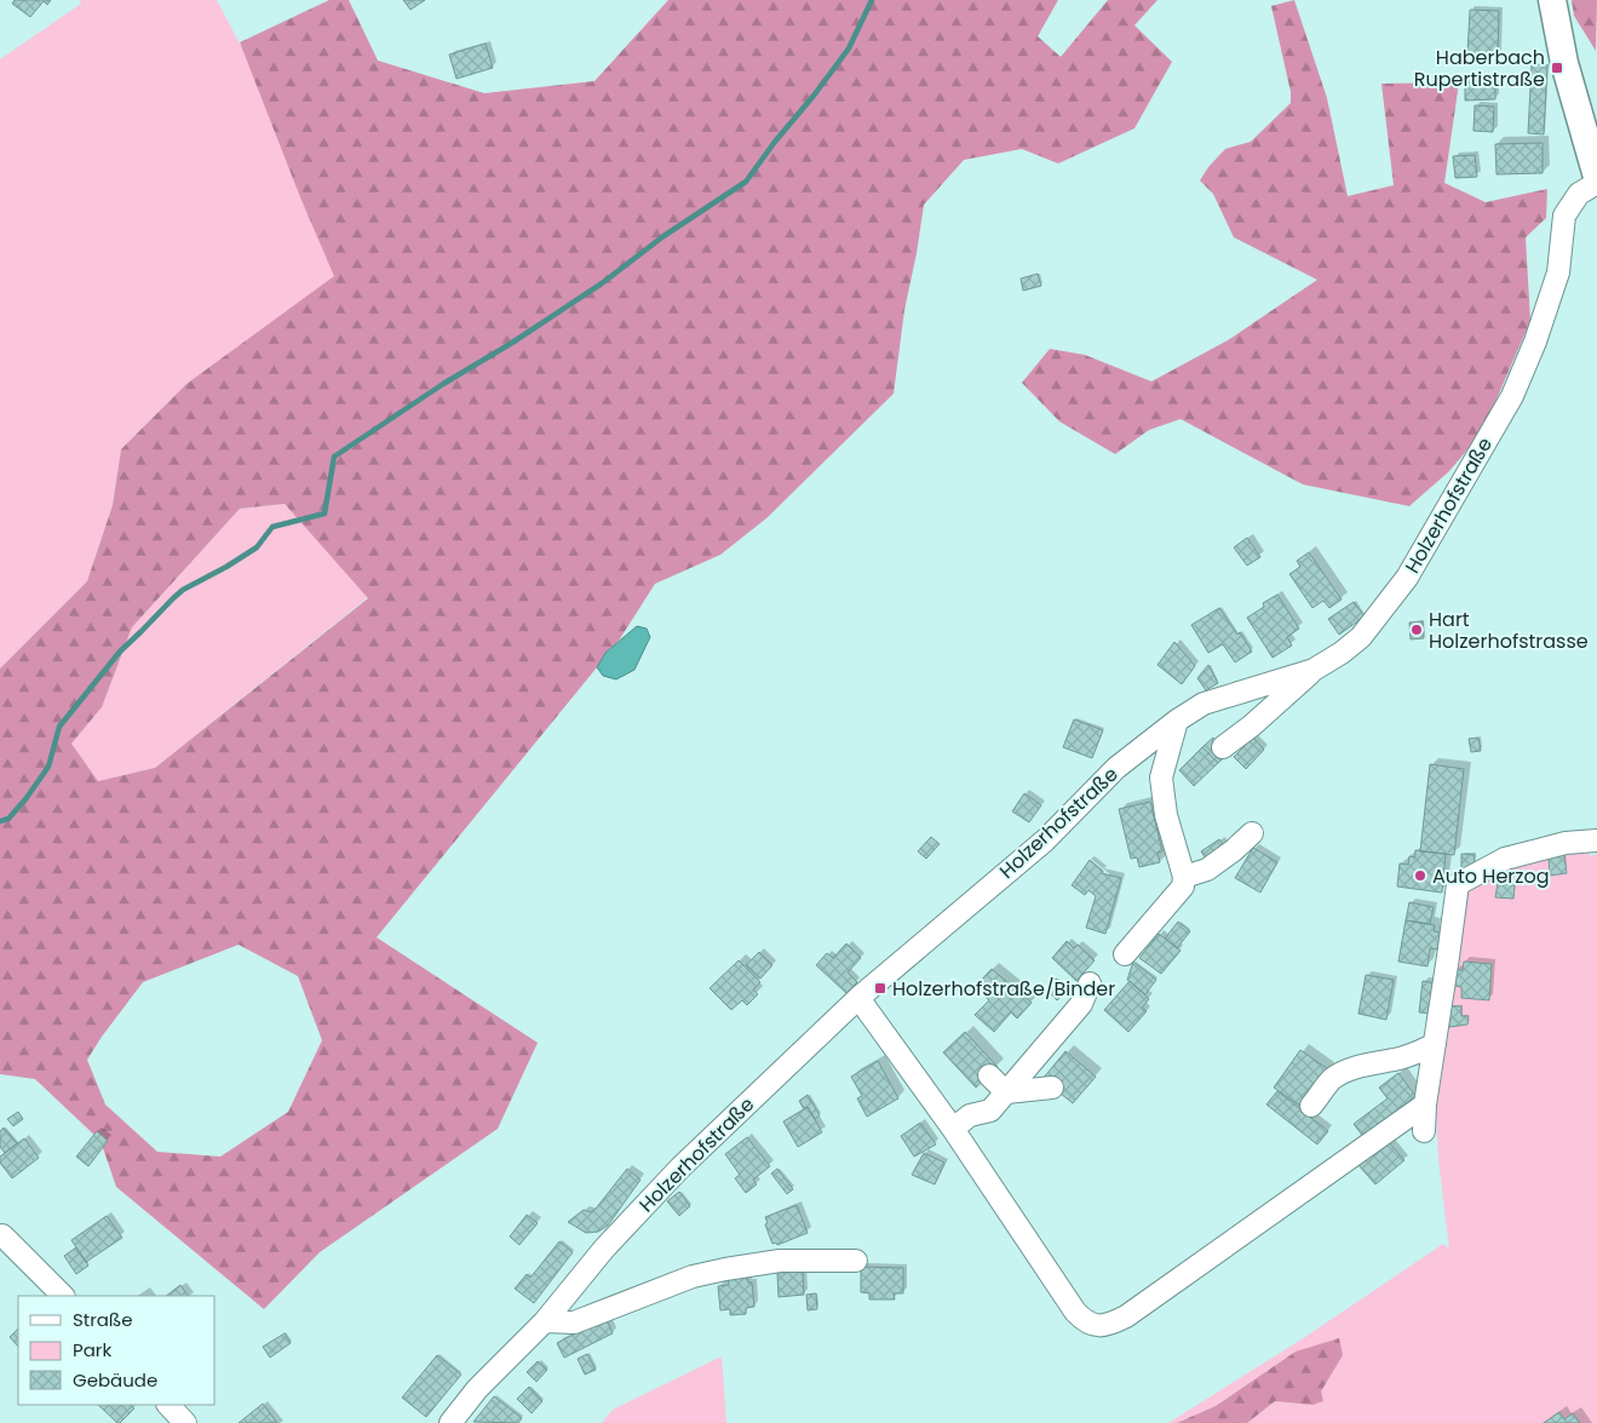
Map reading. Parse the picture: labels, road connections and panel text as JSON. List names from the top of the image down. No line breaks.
{"streets":{"street":["Holzerhofstraße"]},"places":{"transit":["Haberbach Rupertistraße","Holzerhofstraße/Binder"],"other":["Hart Holzerhofstrasse","Auto Herzog"]},"legend":["Straße","Park","Gebäude"]}
